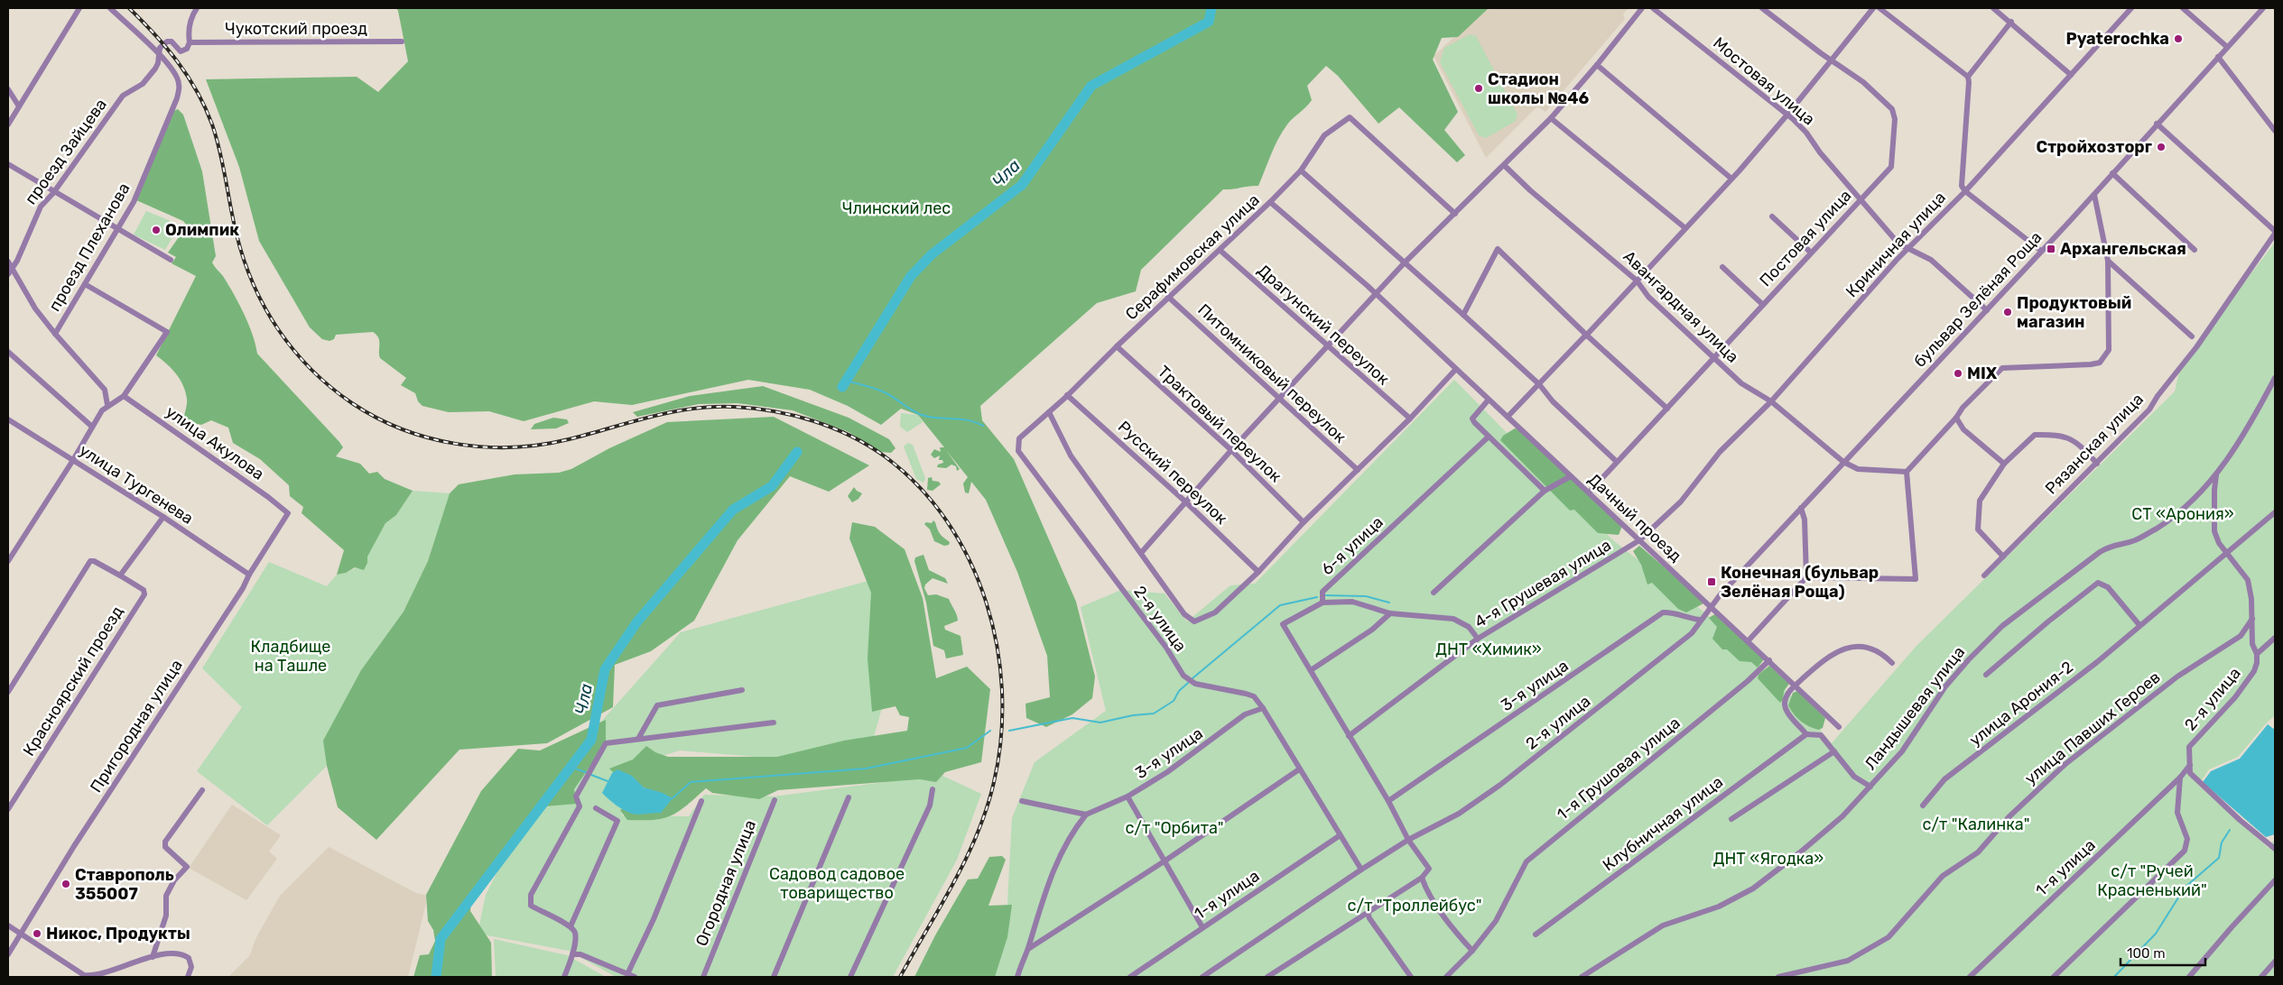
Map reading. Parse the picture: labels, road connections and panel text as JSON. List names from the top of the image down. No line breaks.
{"streets":{"street":["Чукотский проезд","Мостовая улица","проезд Зайцева","Постовая улица","Криничная улица","проезд Плеханова","Серафимовская улица","бульвар Зелёная Роща","Авангардная улица","Драгунский переулок","Питомниковый переулок","Трактовый переулок","улица Акулова","Рязанская улица","Русский переулок","улица Тургенева","Дачный проезд","6-я улица","4-я Грушевая улица","2-я улица","Красноярский проезд","3-я улица","улица Арония-2","Ландышевая улица","Пригородная улица","улица Павших Героев","1-я Грушовая улица","Клубничная улица","1-я улица","Огородная улица"]},"crossings":[["Чукотский проезд","проезд Зайцева"],["Чукотский проезд","проезд Плеханова"],["Мостовая улица","Постовая улица"],["Мостовая улица","Криничная улица"],["Мостовая улица","бульвар Зелёная Роща"],["проезд Зайцева","проезд Плеханова"],["Постовая улица","Авангардная улица"],["Постовая улица","Дачный проезд"],["Криничная улица","Авангардная улица"],["Криничная улица","4-я Грушевая улица"],["Серафимовская улица","Драгунский переулок"],["Серафимовская улица","Питомниковый переулок"],["Серафимовская улица","Трактовый переулок"],["Серафимовская улица","Русский переулок"],["Серафимовская улица","Дачный проезд"],["Серафимовская улица","2-я улица"],["бульвар Зелёная Роща","Авангардная улица"],["бульвар Зелёная Роща","Дачный проезд"],["бульвар Зелёная Роща","2-я улица"],["улица Акулова","Пригородная улица"],["улица Тургенева","Пригородная улица"],["Дачный проезд","4-я Грушевая улица"],["Дачный проезд","2-я улица"],["Дачный проезд","1-я Грушовая улица"],["6-я улица","4-я Грушевая улица"],["2-я улица","3-я улица"],["2-я улица","улица Арония-2"],["2-я улица","Ландышевая улица"],["2-я улица","улица Павших Героев"],["2-я улица","1-я улица"]],"water":["Чла"],"parks":["Члинский лес","СТ «Арония»","Кладбище на Ташле","ДНТ «Химик»","с/т \"Калинка\"","с/т \"Орбита\"","ДНТ «Ягодка»","с/т \"Ручей Красненький\"","Садовод садовое товарищество","с/т \"Троллейбус\""],"places":{"other":["Pyaterochka","Стадион школы №46","Стройхозторг","Олимпик","Продуктовый магазин","MIX","Ставрополь 355007","Никос, Продукты"],"transit":["Архангельская","Конечная (бульвар Зелёная Роща)"]},"scale_bar":"100 m"}
